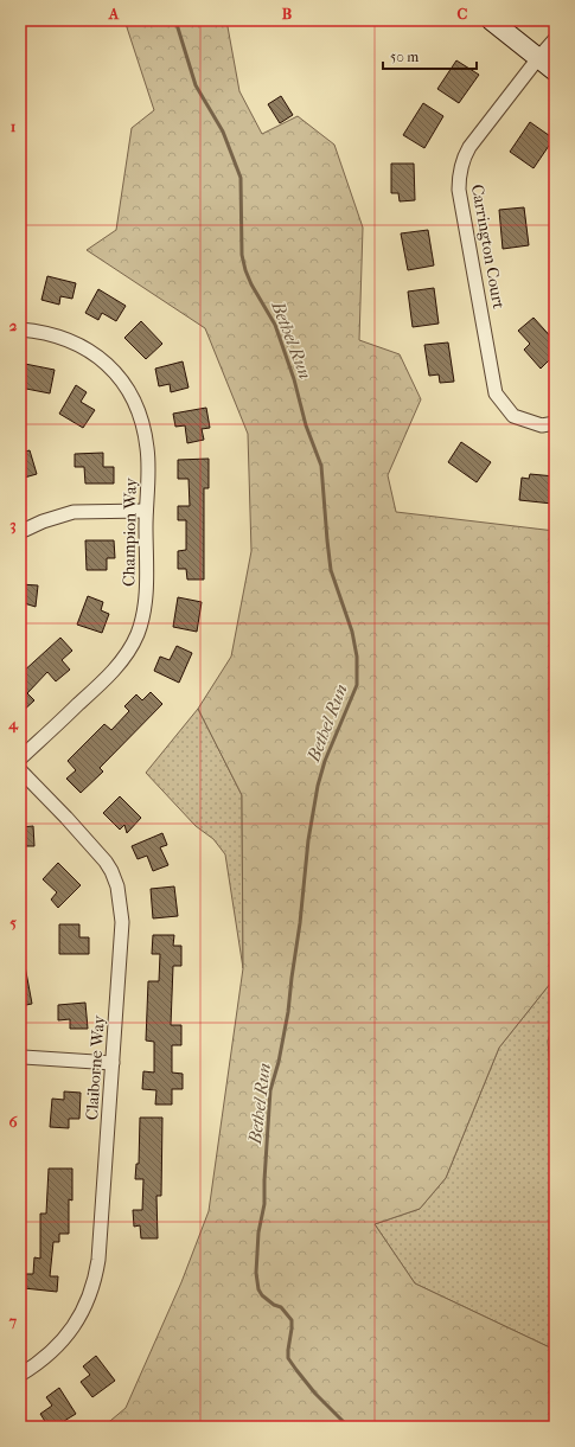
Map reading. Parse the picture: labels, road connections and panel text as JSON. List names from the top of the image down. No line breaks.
{"streets":{"street":["Carrington Court","Champion Way","Claiborne Way"]},"water":["Bethel Run"],"scale_bar":"50 m","grid":{"columns":["A","B","C"],"rows":["1","2","3","4","5","6","7"]}}
